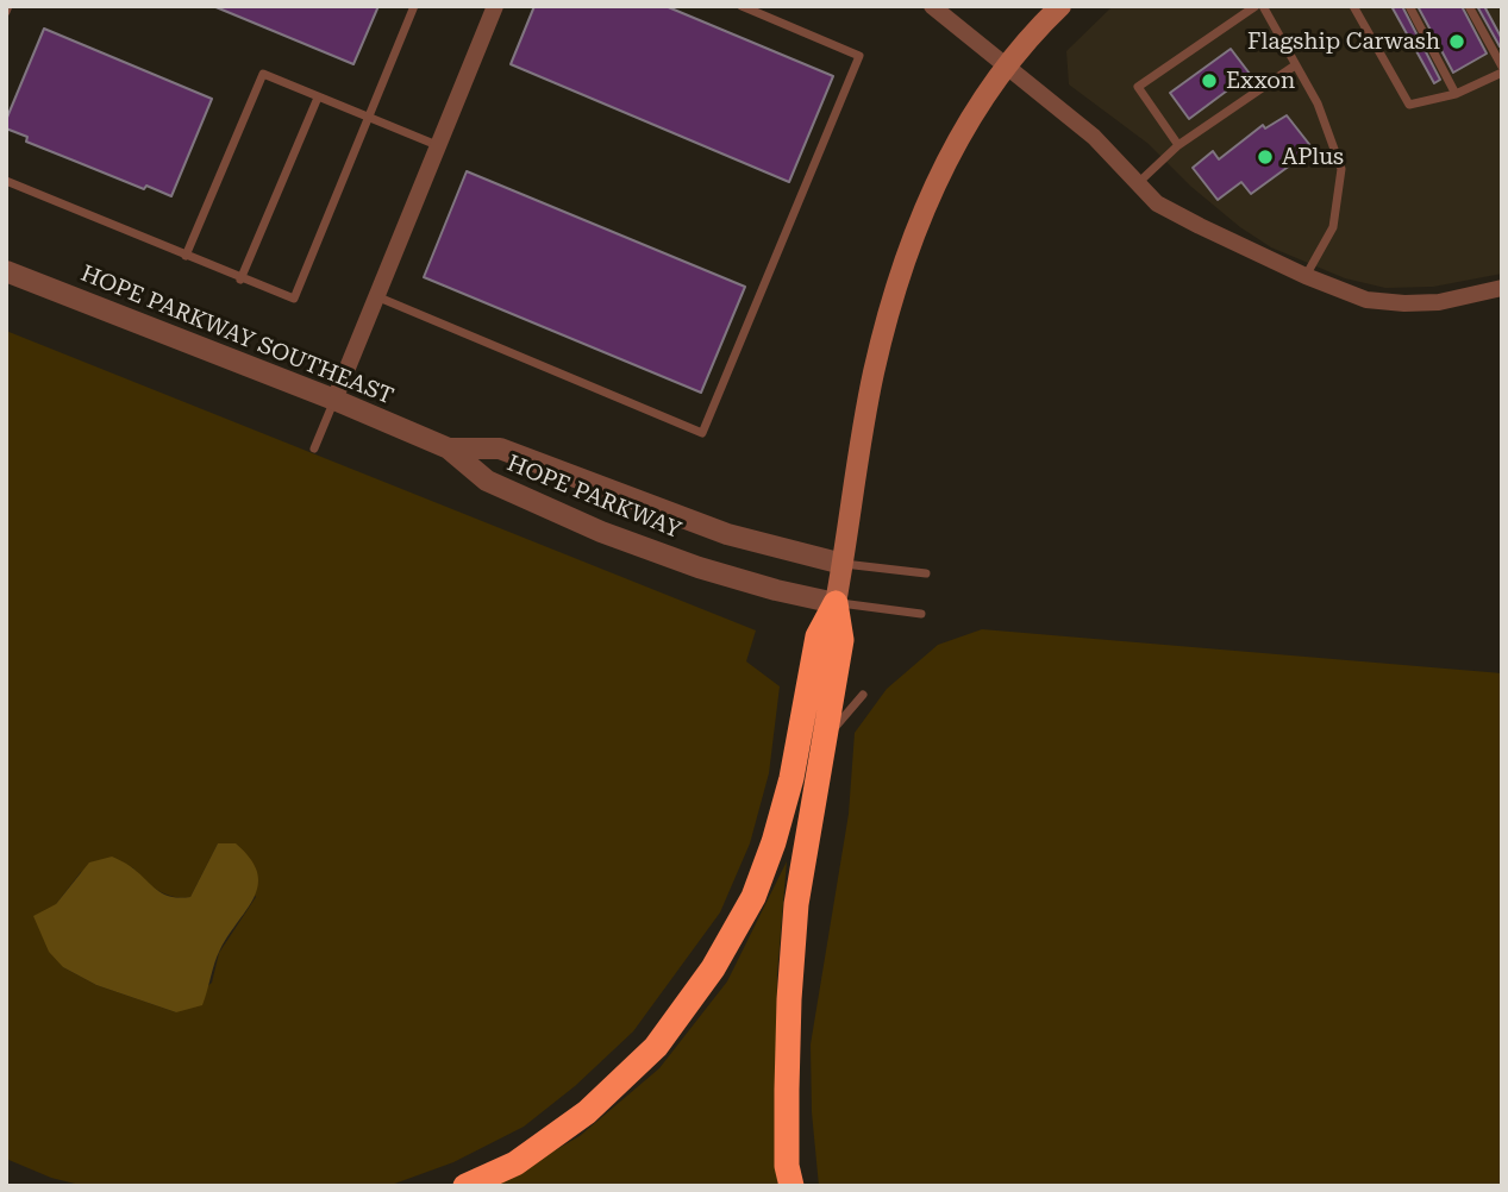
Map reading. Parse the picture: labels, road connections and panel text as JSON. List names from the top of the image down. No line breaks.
{"streets":{"street":["HOPE PARKWAY SOUTHEAST","HOPE PARKWAY"]},"crossings":[["HOPE PARKWAY SOUTHEAST","HOPE PARKWAY"]],"places":["Flagship Carwash","Exxon","APlus"]}
